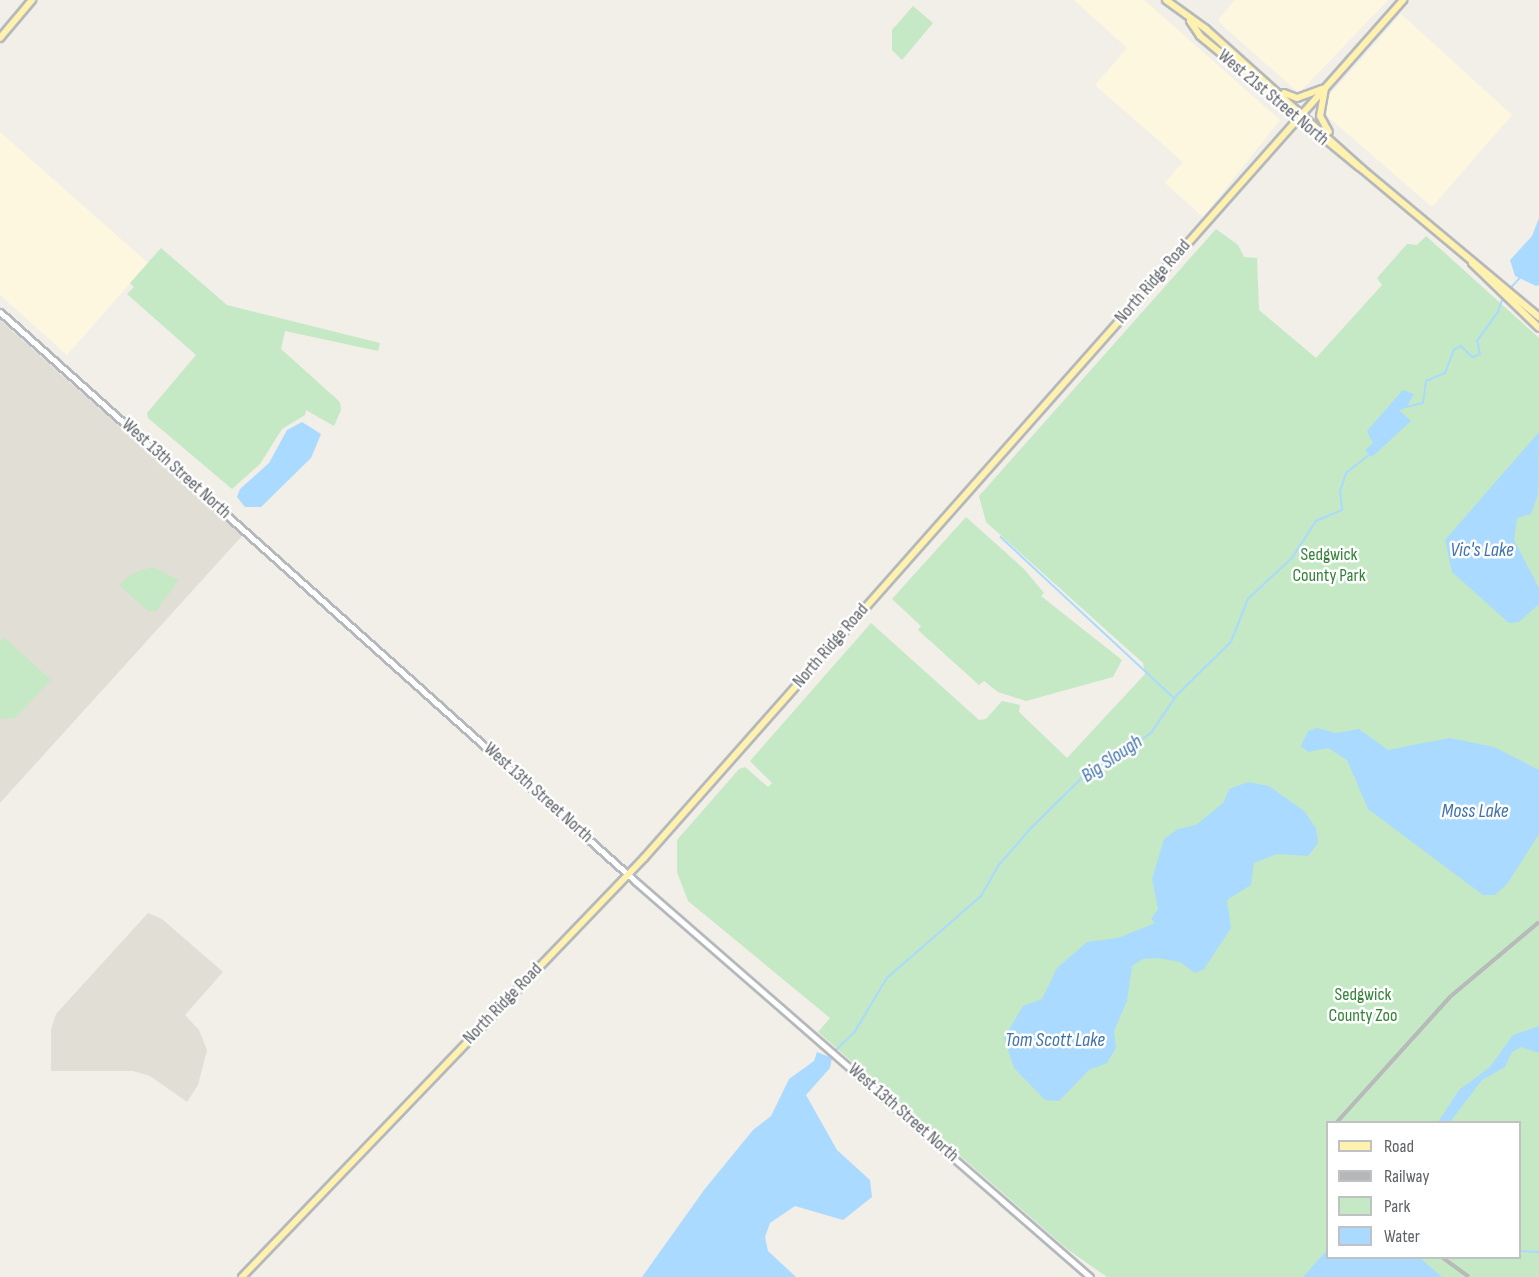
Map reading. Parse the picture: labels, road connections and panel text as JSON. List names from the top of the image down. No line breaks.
{"streets":{"main road":["West 21st Street North","North Ridge Road"],"street":["West 13th Street North"]},"crossings":[["West 21st Street North","North Ridge Road"],["North Ridge Road","West 13th Street North"]],"water":["Vic's Lake","Big Slough","Moss Lake","Tom Scott Lake"],"parks":["Sedgwick County Park","Sedgwick County Zoo"],"legend":["Road","Railway","Park","Water"]}
